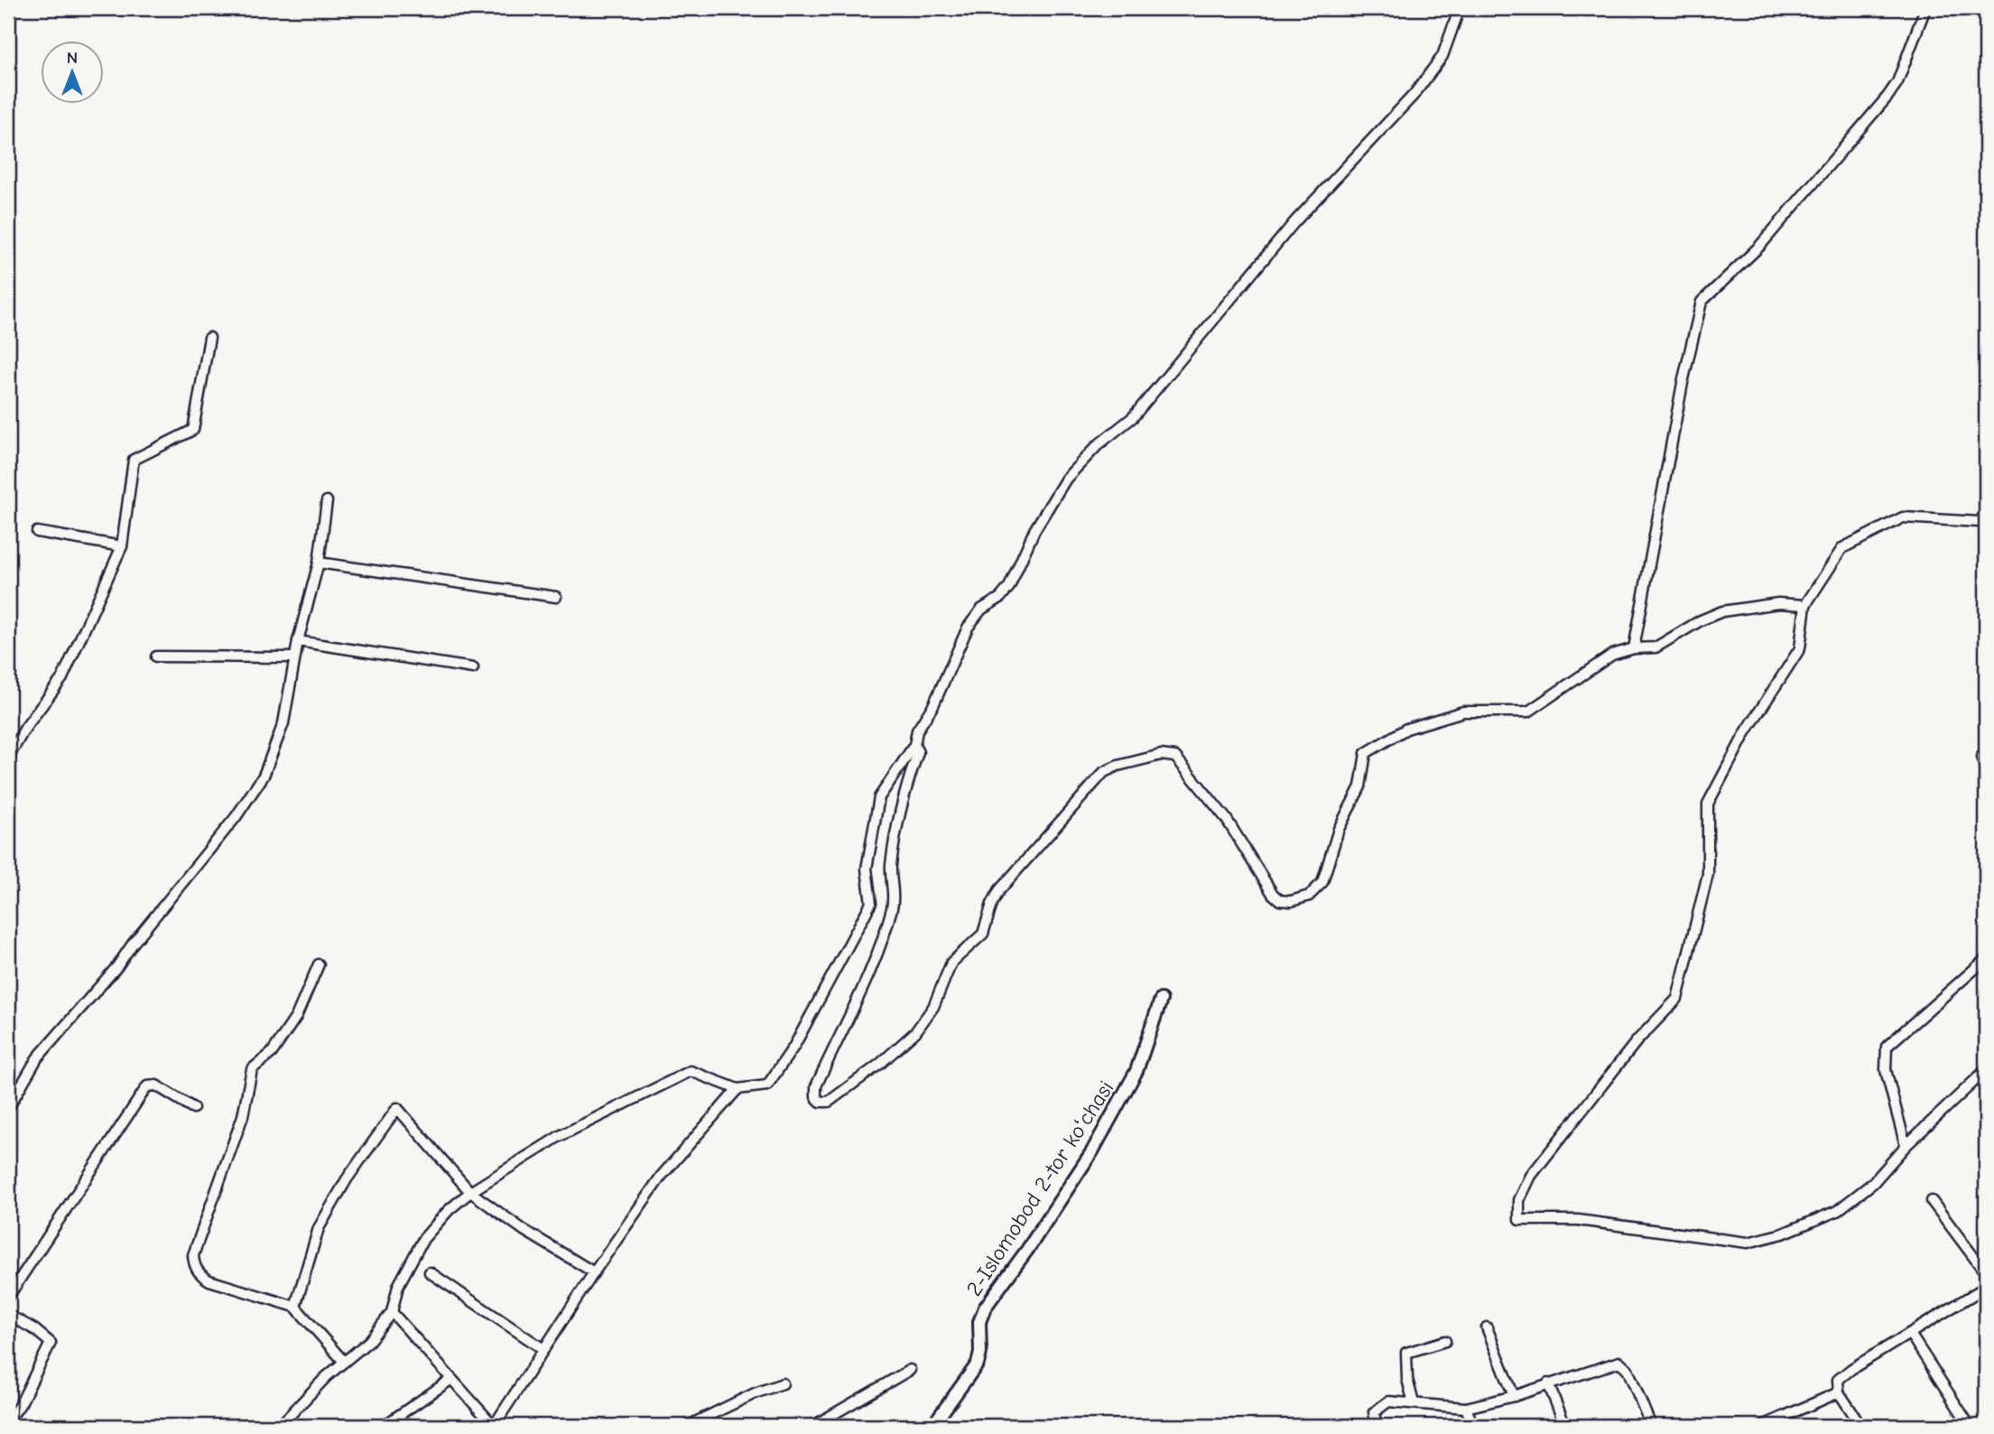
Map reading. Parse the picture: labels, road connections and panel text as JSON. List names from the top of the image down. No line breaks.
{"streets":{"street":["2-Islomobod 2-tor koʻchasi"]},"north":"top"}
